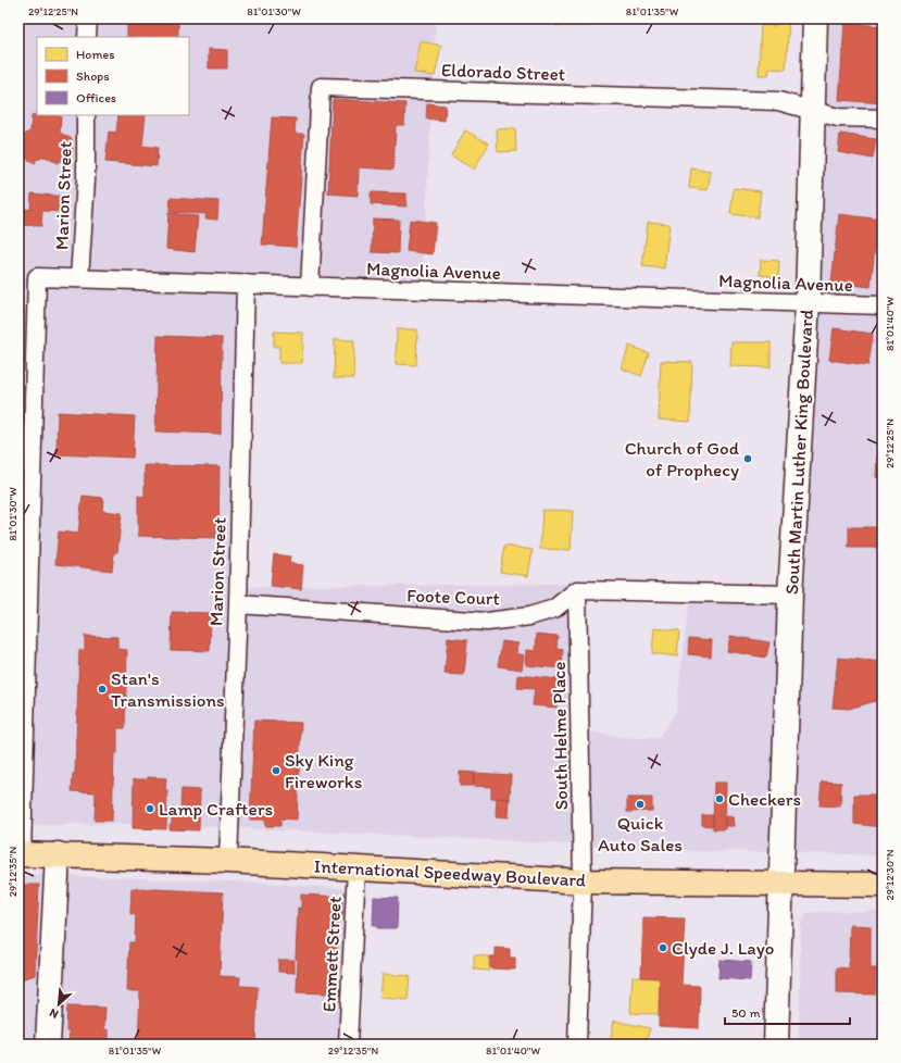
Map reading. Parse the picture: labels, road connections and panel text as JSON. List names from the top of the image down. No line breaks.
{"streets":{"main road":["International Speedway Boulevard"],"street":["Eldorado Street","Marion Street","Magnolia Avenue","South Martin Luther King Boulevard","Foote Court","South Helme Place","Emmett Street"]},"crossings":[["Eldorado Street","Magnolia Avenue"],["Eldorado Street","South Martin Luther King Boulevard"],["Marion Street","Magnolia Avenue"],["Marion Street","Foote Court"],["Marion Street","International Speedway Boulevard"],["Magnolia Avenue","South Martin Luther King Boulevard"],["Magnolia Avenue","International Speedway Boulevard"],["South Martin Luther King Boulevard","International Speedway Boulevard"],["Foote Court","South Helme Place"],["South Helme Place","International Speedway Boulevard"],["International Speedway Boulevard","Emmett Street"]],"places":["Church of God of Prophecy","Stan's Transmissions","Sky King Fireworks","Checkers","Quick Auto Sales","Lamp Crafters","Clyde J. Layo"],"legend":["Homes","Shops","Offices"],"scale_bar":"50 m","north":"bottom left","coordinates":["29°12'25\"N","81°01'30\"W","81°01'35\"W","81°01'40\"W","29°12'35\"N","29°12'30\"N"]}
